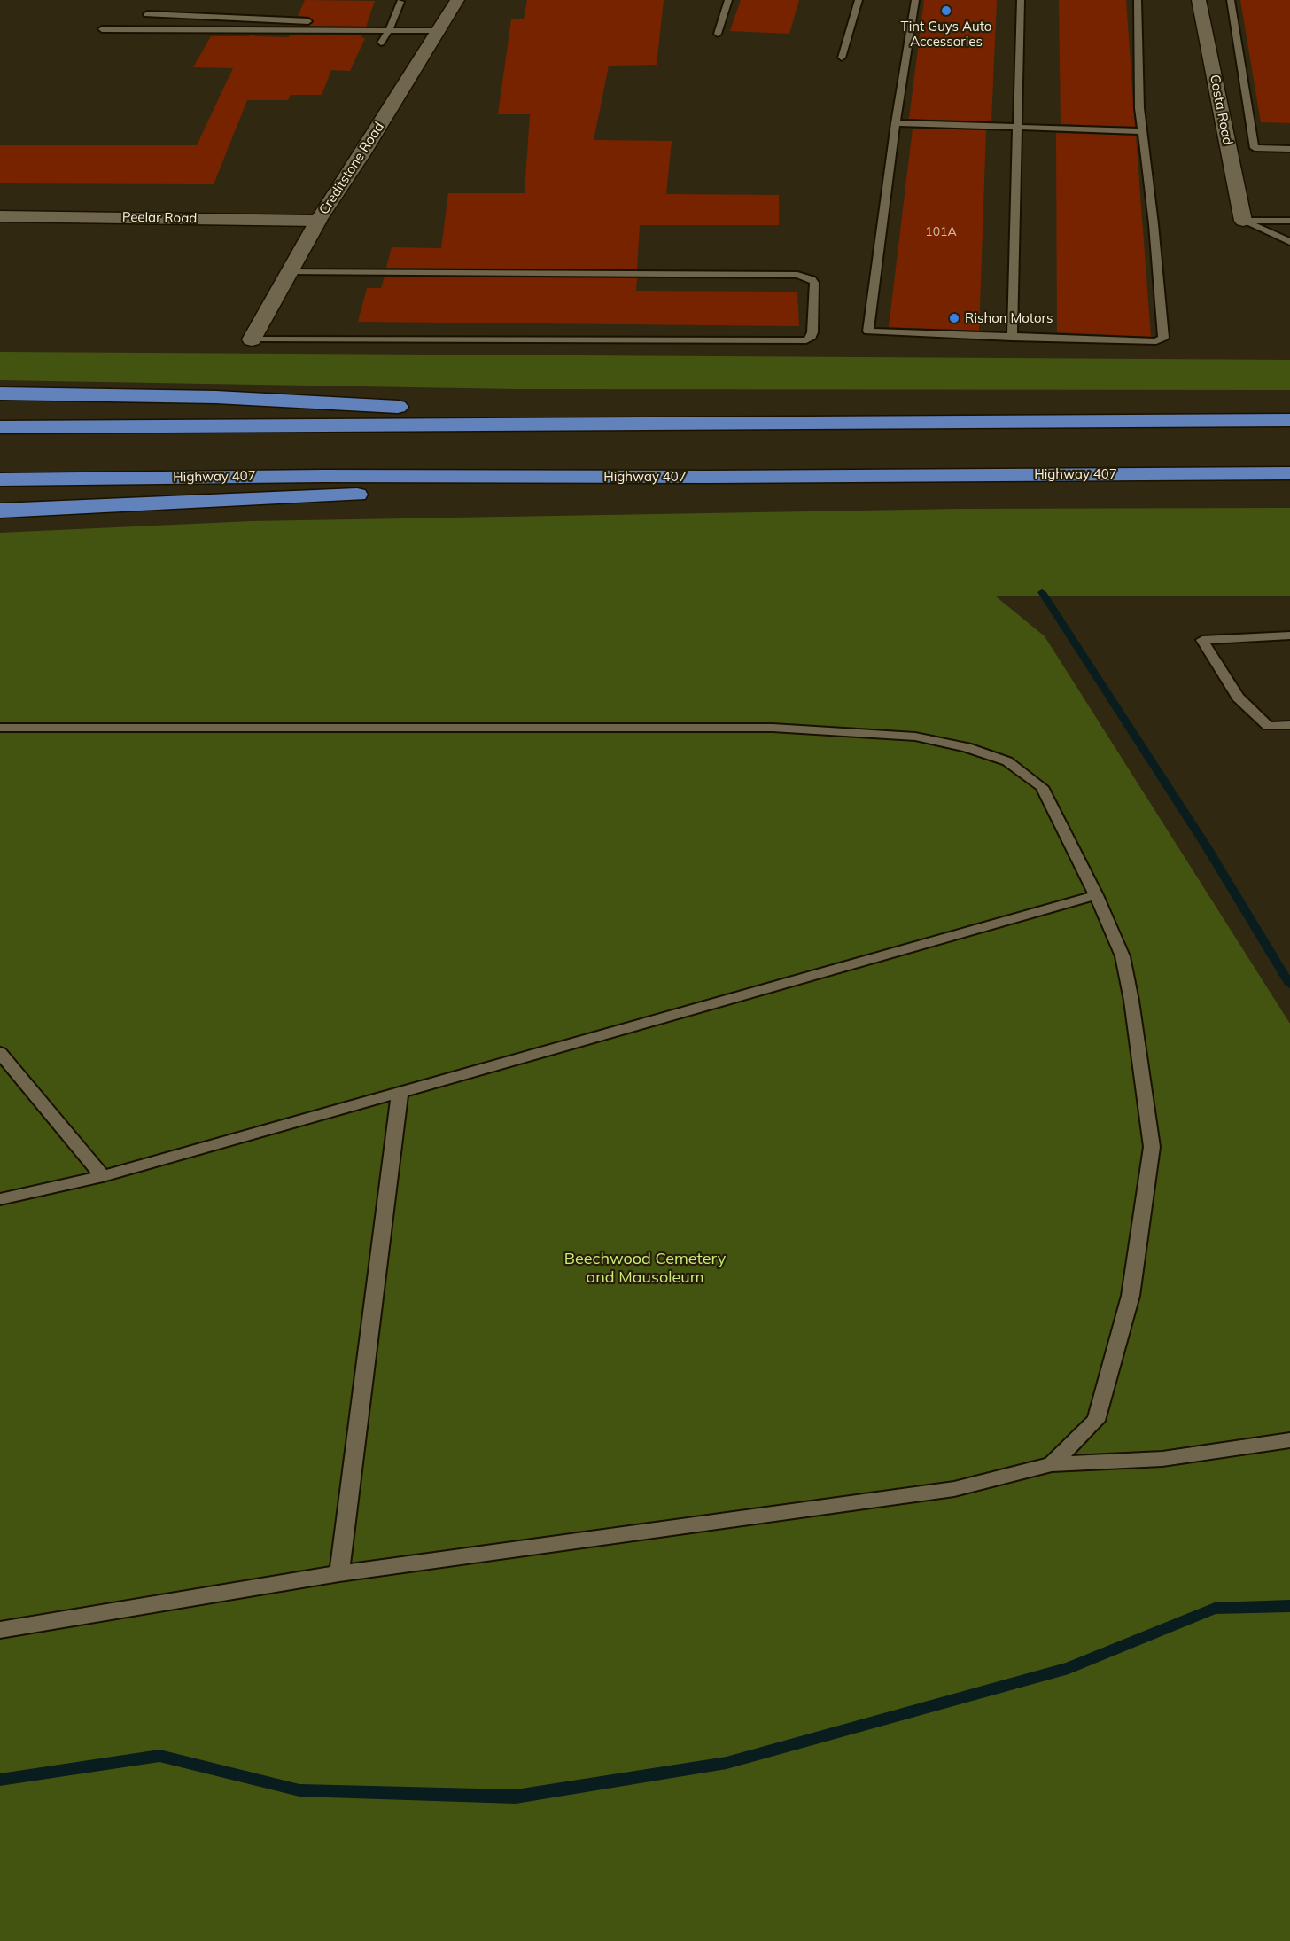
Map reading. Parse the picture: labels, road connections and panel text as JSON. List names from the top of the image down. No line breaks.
{"streets":{"highway":["Highway 407"],"street":["Costa Road","Creditstone Road","Peelar Road"]},"crossings":[["Creditstone Road","Peelar Road"]],"parks":["Beechwood Cemetery and Mausoleum"],"places":["Tint Guys Auto Accessories","Rishon Motors"],"house_numbers":["101A"]}
